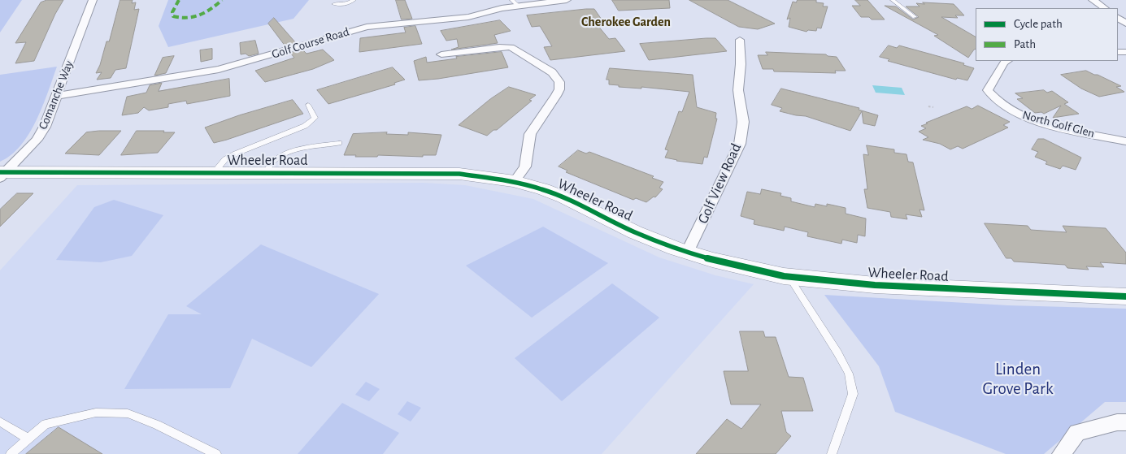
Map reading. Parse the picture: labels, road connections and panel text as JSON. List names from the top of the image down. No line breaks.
{"streets":{"street":["Golf Course Road","Comanche Way","North Golf Glen","Wheeler Road","Golf View Road"]},"crossings":[["Golf Course Road","Comanche Way"],["Comanche Way","Wheeler Road"],["Wheeler Road","Golf View Road"]],"districts":["Cherokee Garden"],"parks":["Linden Grove Park"],"legend":["Cycle path","Path"]}
